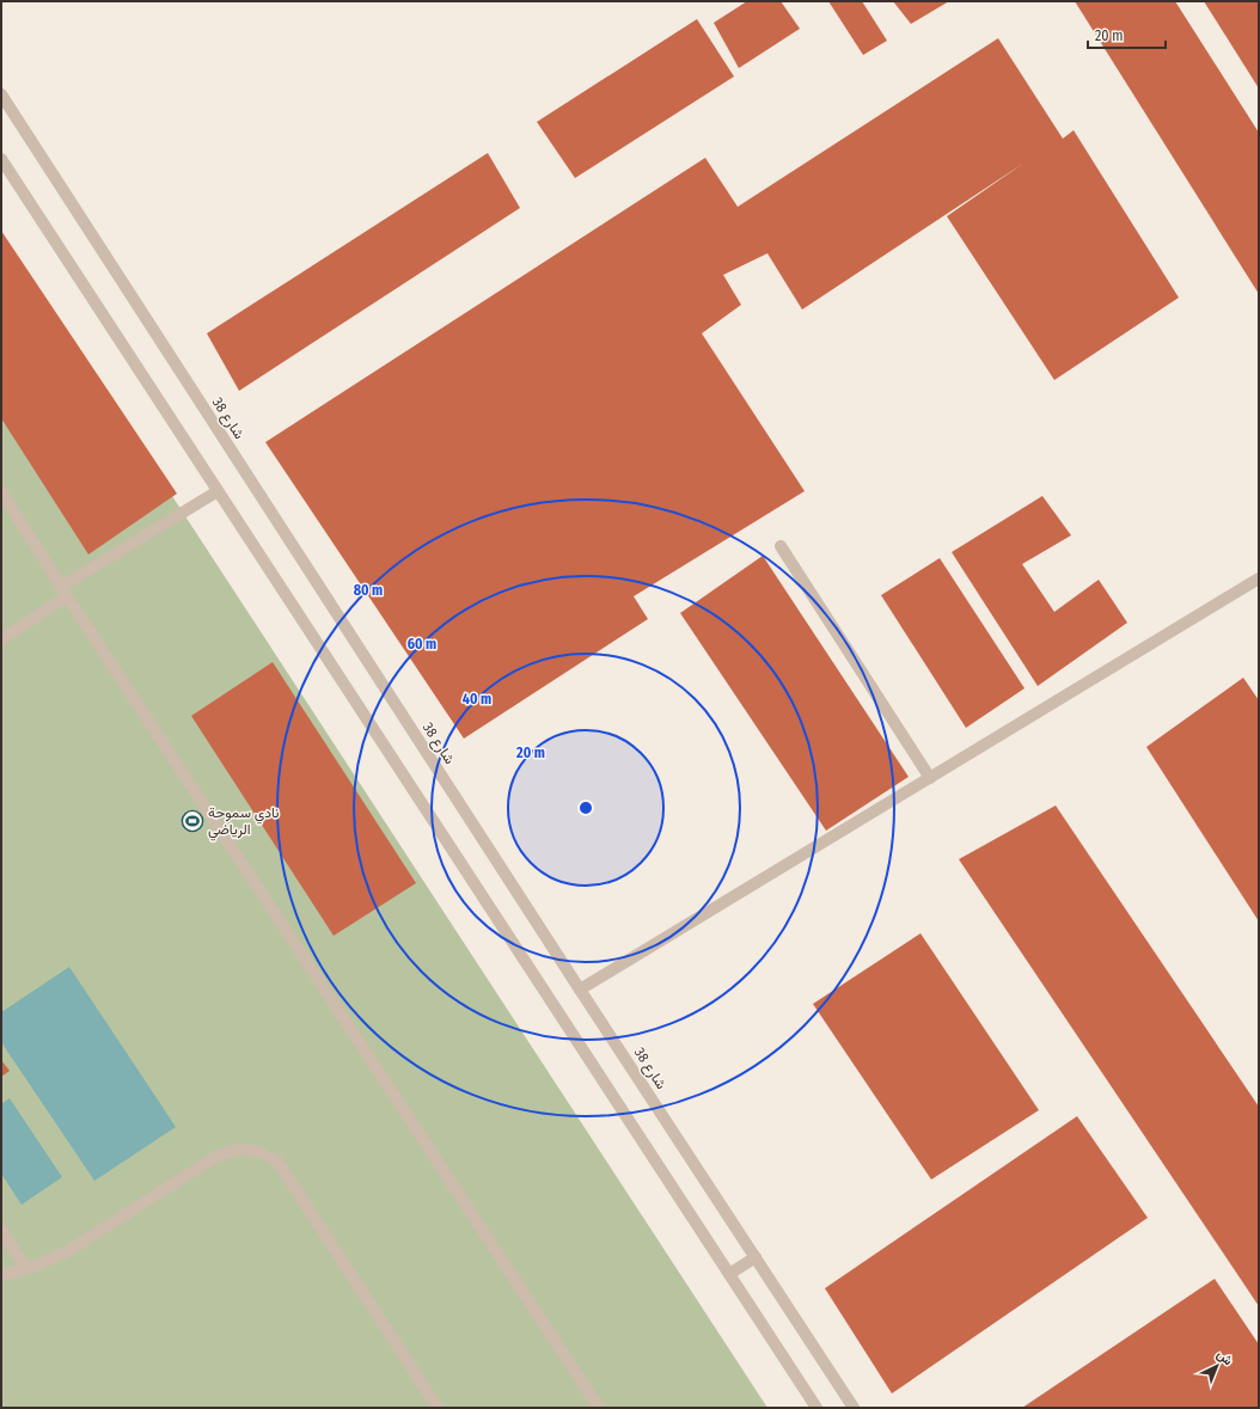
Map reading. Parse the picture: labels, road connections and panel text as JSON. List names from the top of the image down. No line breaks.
{"streets":{"street":["شارع 38"]},"places":{"sports":["نادي سموحة الرياضي"]},"scale_bar":"20 m","north":"top right","rings":["80 m","60 m","40 m","20 m"]}
